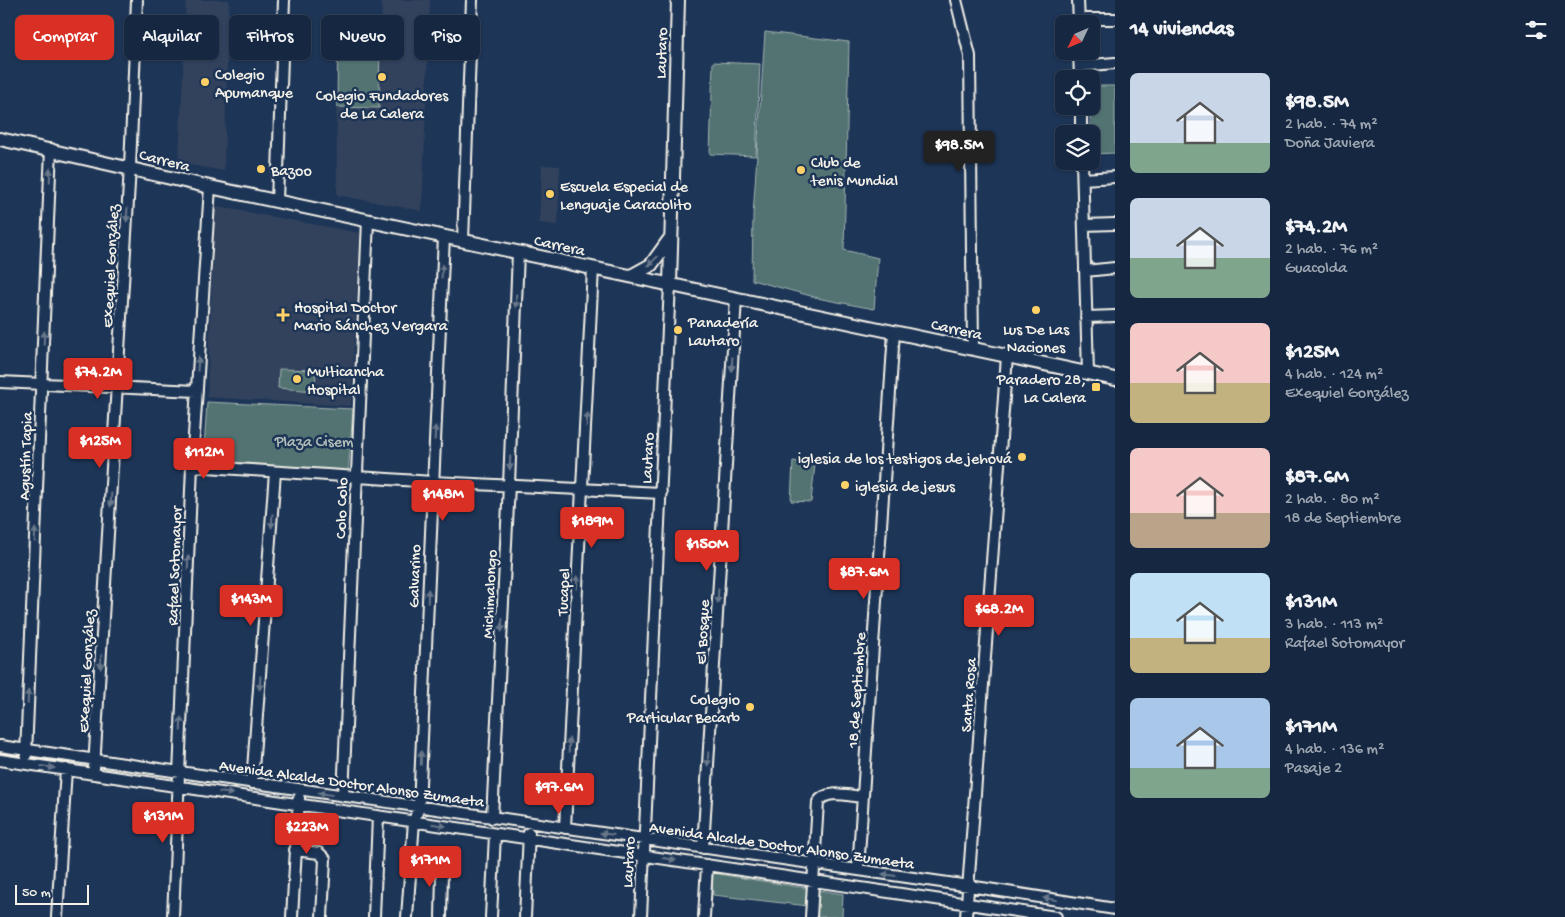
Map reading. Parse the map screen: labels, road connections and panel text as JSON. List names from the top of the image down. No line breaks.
{"streets":{"main road":["Lautaro","Carrera"],"street":["Exequiel González","Agustín Tapia","Colo Colo","Rafael Sotomayor","Galvarino","Tucapel","Michimalongo","El Bosque","18 de Septiembre","Santa Rosa","Avenida Alcalde Doctor Alonso Zumaeta"]},"crossings":[["Lautaro","Carrera"],["Lautaro","Avenida Alcalde Doctor Alonso Zumaeta"],["Carrera","Exequiel González"],["Carrera","Agustín Tapia"],["Carrera","Colo Colo"],["Carrera","Rafael Sotomayor"],["Carrera","Galvarino"],["Carrera","Tucapel"],["Carrera","Michimalongo"],["Carrera","El Bosque"],["Carrera","18 de Septiembre"],["Carrera","Santa Rosa"],["Exequiel González","Avenida Alcalde Doctor Alonso Zumaeta"],["Agustín Tapia","Avenida Alcalde Doctor Alonso Zumaeta"],["Colo Colo","Avenida Alcalde Doctor Alonso Zumaeta"],["Rafael Sotomayor","Avenida Alcalde Doctor Alonso Zumaeta"],["Galvarino","Avenida Alcalde Doctor Alonso Zumaeta"],["Tucapel","Avenida Alcalde Doctor Alonso Zumaeta"],["Michimalongo","Avenida Alcalde Doctor Alonso Zumaeta"],["El Bosque","Avenida Alcalde Doctor Alonso Zumaeta"],["18 de Septiembre","Avenida Alcalde Doctor Alonso Zumaeta"],["Santa Rosa","Avenida Alcalde Doctor Alonso Zumaeta"]],"one_way":["Exequiel González","Agustín Tapia","Galvarino","Tucapel","Michimalongo","El Bosque"],"parks":["Plaza Cisem"],"places":{"other":["Colegio Fundadores de La Calera","Colegio Apumanque","Bazoo","Club de tenis Mundial","Escuela Especial de Lenguaje Caracolito","Lus De Las Naciones","Panadería Lautaro","Multicancha Hospital","iglesia de los testigos de jehová","iglesia de jesus","Colegio Particular Becarb"],"health":["Hospital Doctor Mario Sánchez Vergara"],"transit":["Paradero 28, La Calera"]},"scale_bar":"50 m","north":"bottom left","page":{"heading":"14 viviendas","chip":["Comprar","Alquilar","Filtros","Nuevo","Piso"],"list":[{"name":"$98.5M","note":"2 hab. · 74 m² · Doña Javiera"},{"name":"$74.2M","note":"2 hab. · 76 m² · Guacolda"},{"name":"$125M","note":"4 hab. · 124 m² · Exequiel González"},{"name":"$87.6M","note":"2 hab. · 80 m² · 18 de Septiembre"},{"name":"$131M","note":"3 hab. · 113 m² · Rafael Sotomayor"},{"name":"$171M","note":"4 hab. · 136 m² · Pasaje 2"}],"price":["$98.5M","$74.2M","$125M","$112M","$148M","$189M","$150M","$87.6M","$143M","$68.2M","$97.6M","$131M","$223M","$171M"],"scale":"50 m"}}
